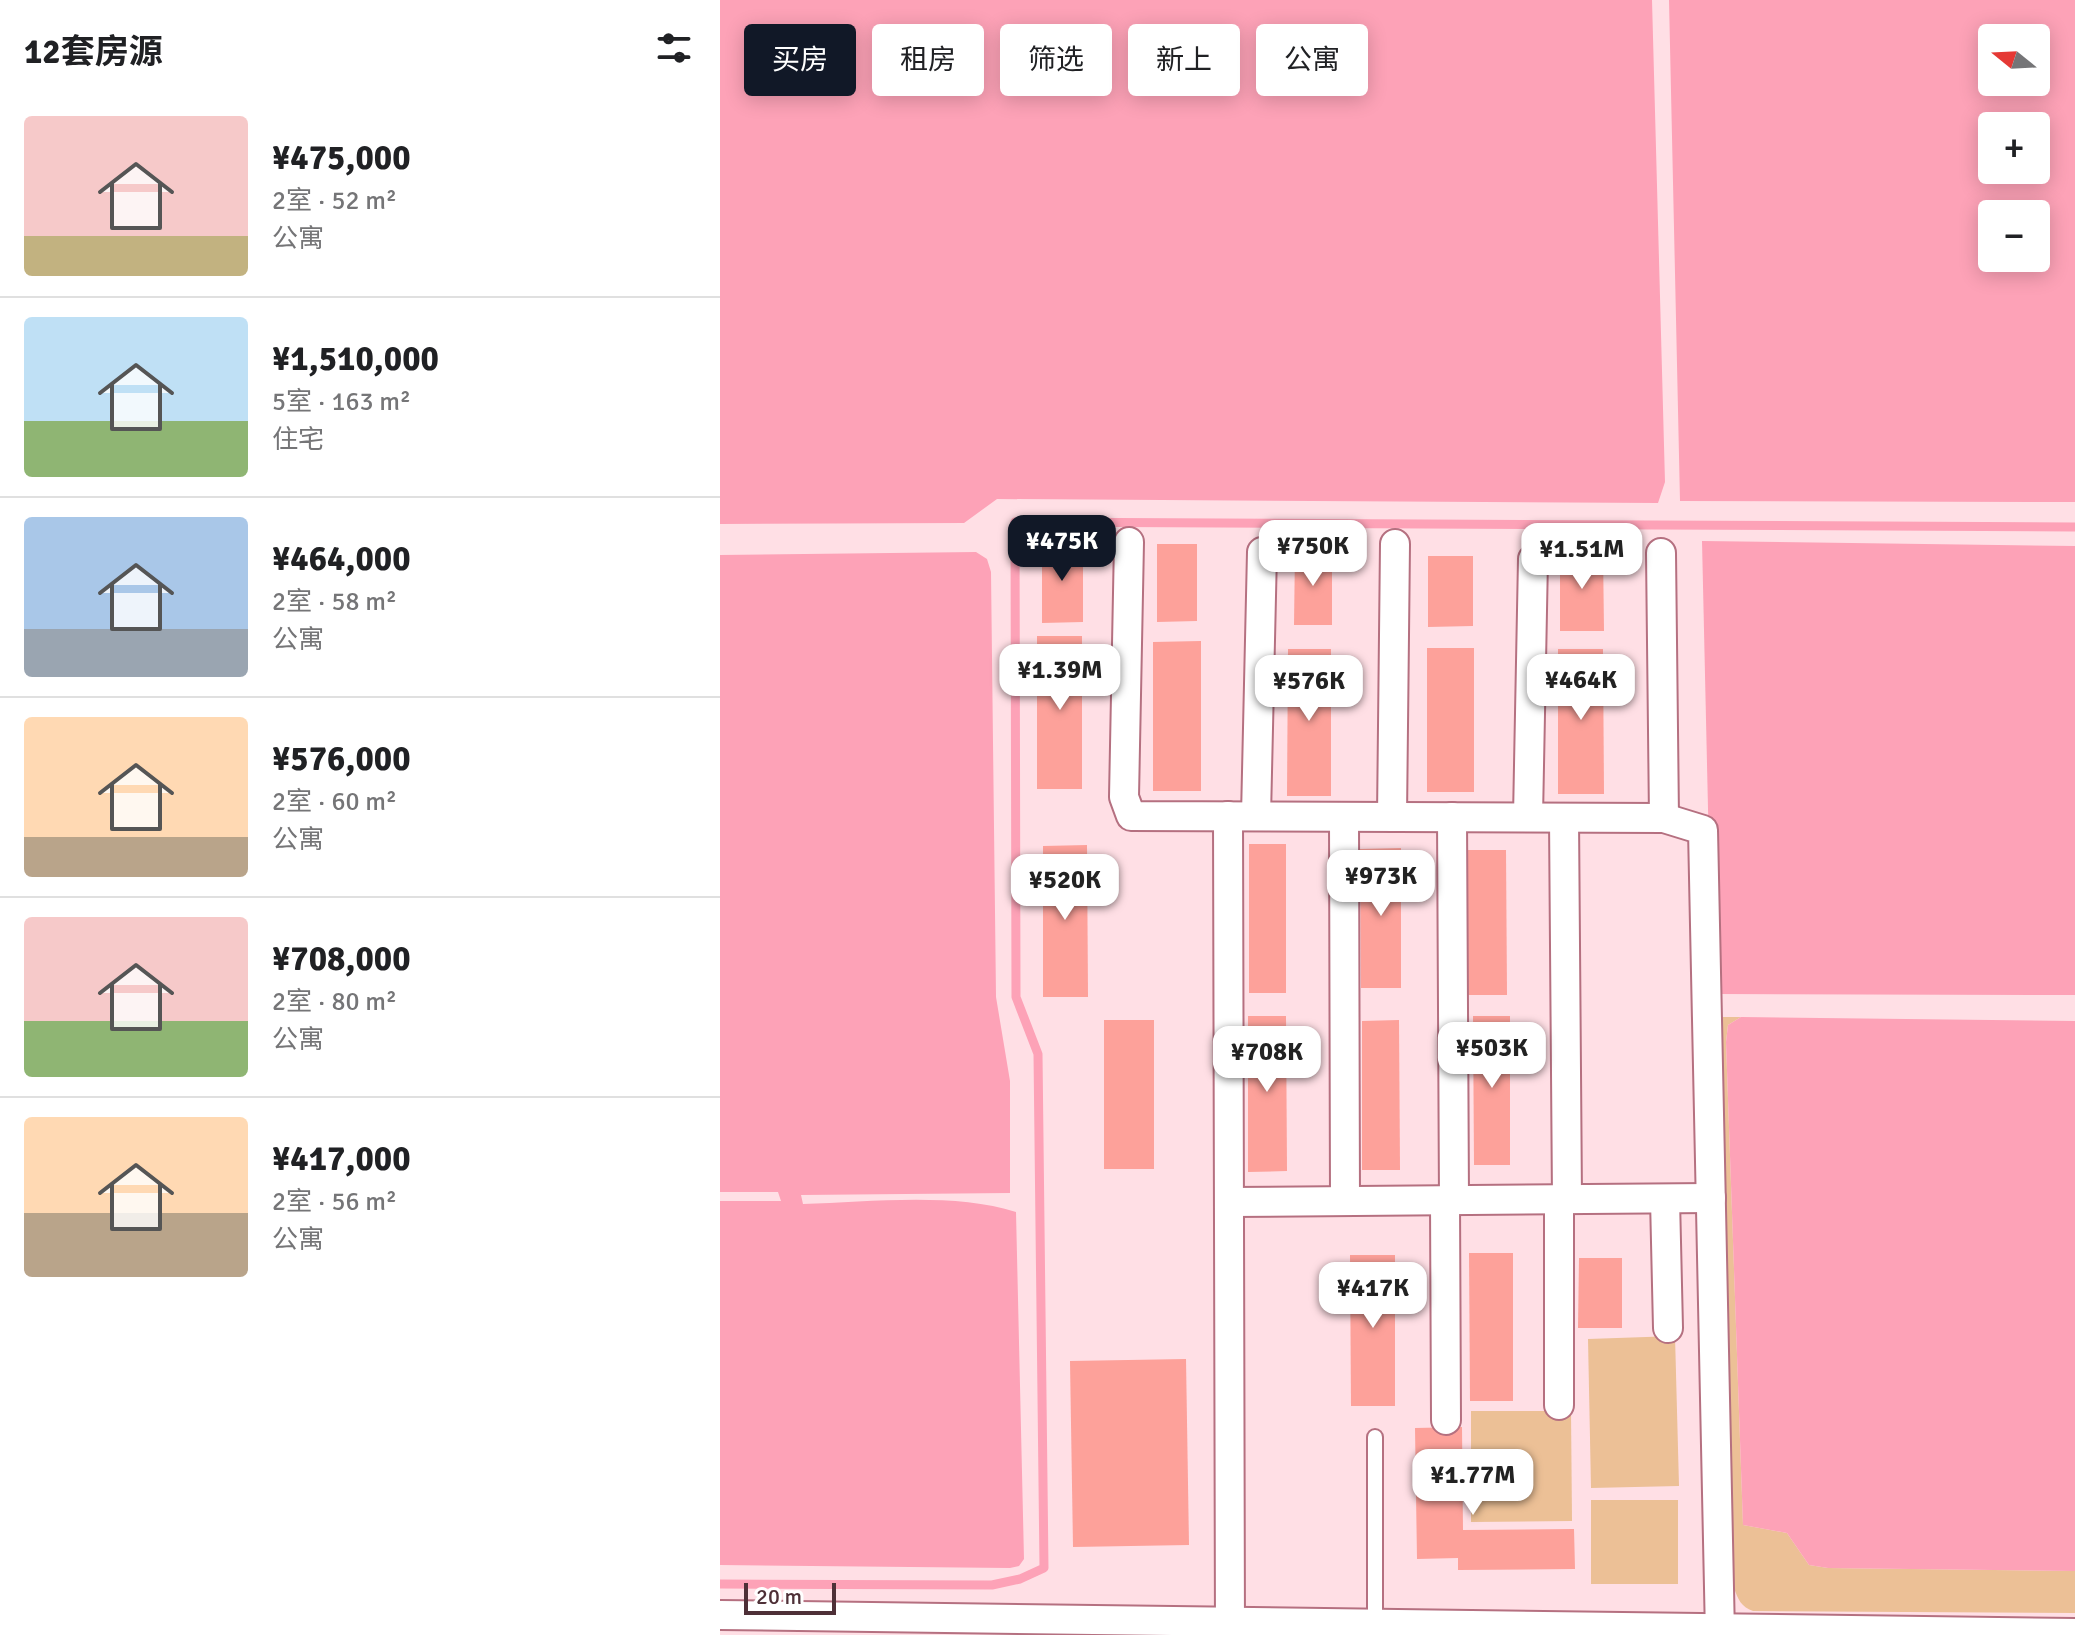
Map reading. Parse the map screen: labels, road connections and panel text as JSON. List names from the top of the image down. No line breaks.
{"scale_bar":"20 m","north":"left","page":{"heading":"12套房源","map_buttons":["+","−"],"chip":["买房","租房","筛选","新上","公寓"],"list":[{"name":"¥475,000","note":"2室 · 52 m² · 公寓"},{"name":"¥1,510,000","note":"5室 · 163 m² · 住宅"},{"name":"¥464,000","note":"2室 · 58 m² · 公寓"},{"name":"¥576,000","note":"2室 · 60 m² · 公寓"},{"name":"¥708,000","note":"2室 · 80 m² · 公寓"},{"name":"¥417,000","note":"2室 · 56 m² · 公寓"}],"price":["¥475K","¥750K","¥1.51M","¥1.39M","¥464K","¥576K","¥973K","¥520K","¥503K","¥708K","¥417K","¥1.77M"],"scale":"20 m"}}
